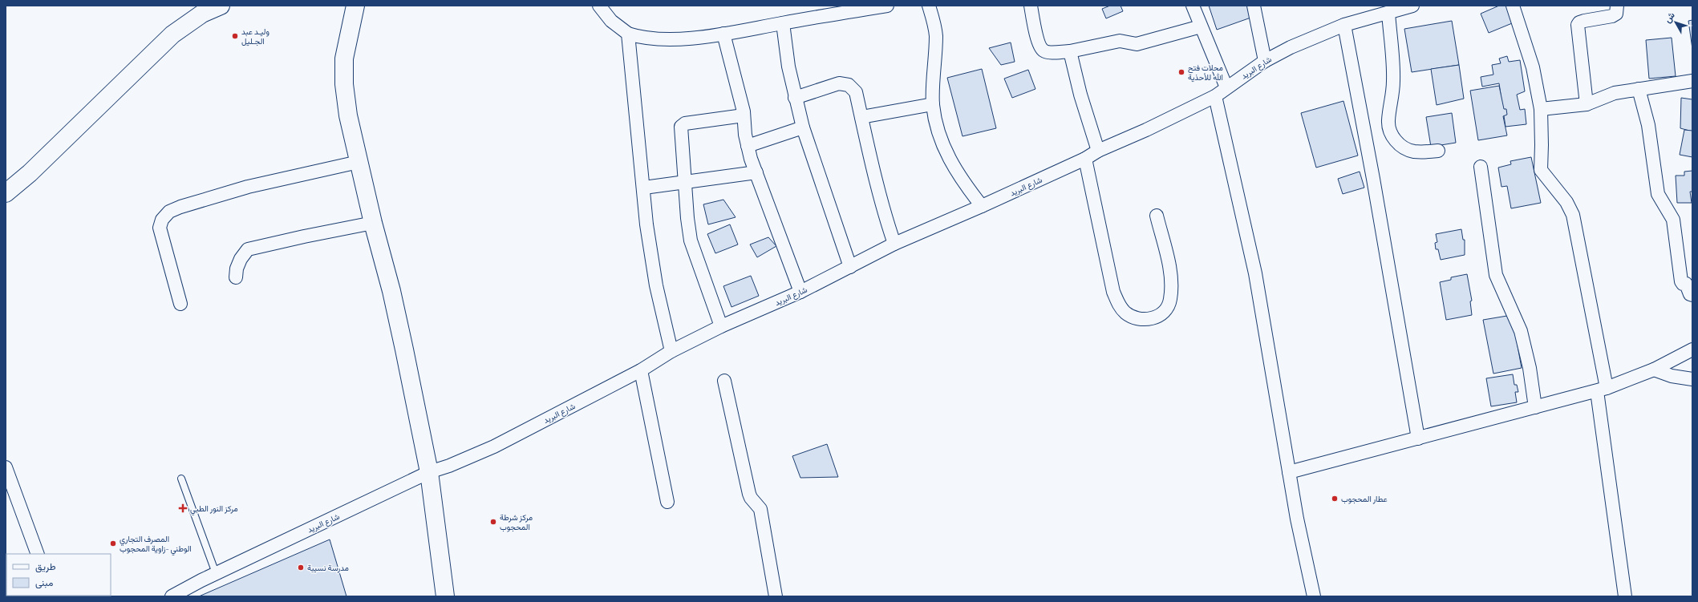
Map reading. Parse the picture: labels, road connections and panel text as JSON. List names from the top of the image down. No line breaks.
{"streets":{"street":["شارع البريد"]},"places":{"other":["وليـد عبد الجـليل","محلات فتح الله للأحذية","عطار المحجوب","مركز شرطة المحجوب","المصرف التجاري الوطني -زاوية المحجوب","مدرسة نسيبة"],"health":["مركز النور الطبي"]},"legend":["طريق","مبنى"],"north":"top left"}
